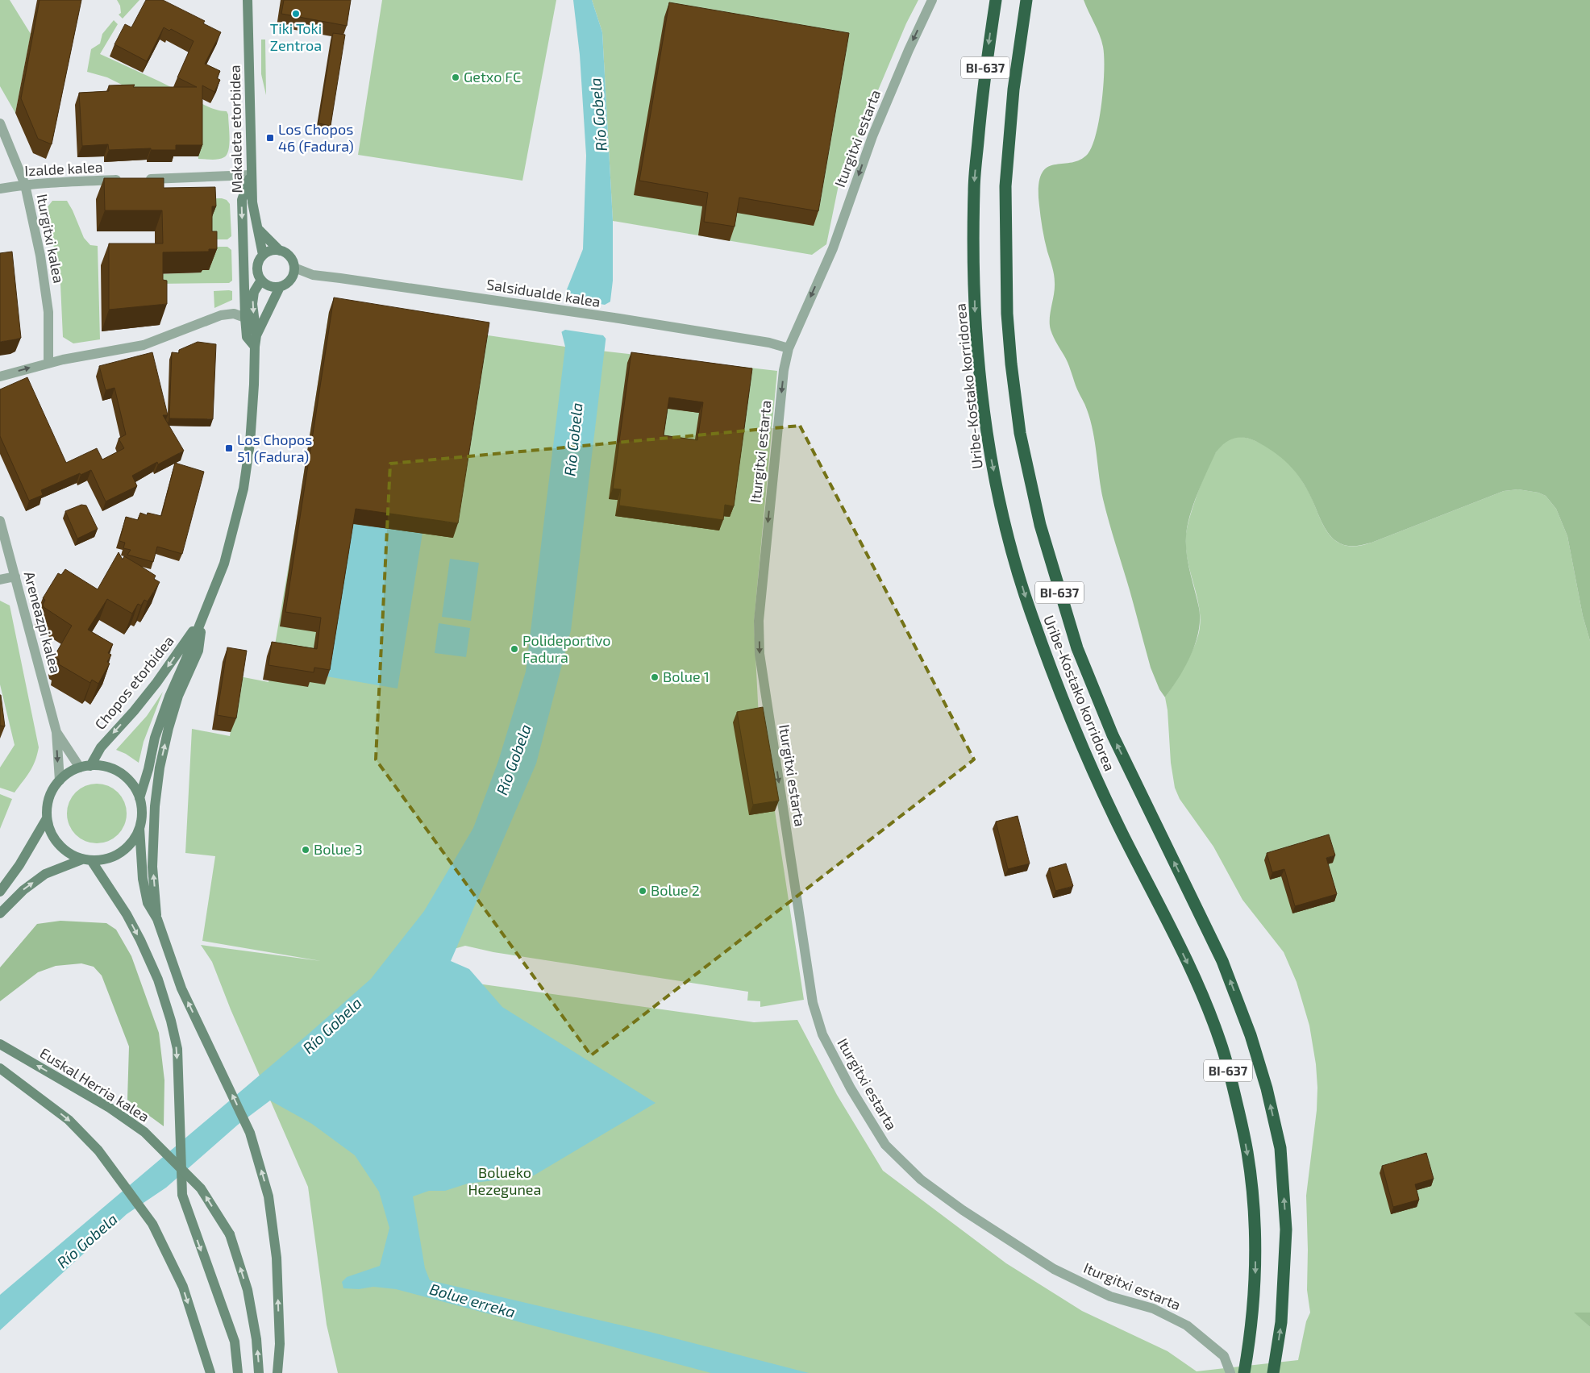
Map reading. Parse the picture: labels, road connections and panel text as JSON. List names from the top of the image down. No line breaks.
{"streets":{"highway":["BI-637","Uribe-Kostako korridorea"],"street":["Makaleta etorbidea","Iturgitxi estarta","Izalde kalea","Iturgitxi kalea","Salsidualde kalea","Areneazpi kalea","Chopos etorbidea","Euskal Herria kalea"]},"crossings":[["Makaleta etorbidea","Izalde kalea"],["Makaleta etorbidea","Salsidualde kalea"],["Iturgitxi estarta","Salsidualde kalea"],["Izalde kalea","Iturgitxi kalea"],["Areneazpi kalea","Chopos etorbidea"]],"one_way":["Iturgitxi estarta"],"water":["Río Gobela","Bolue erreka"],"parks":["Bolueko Hezegunea"],"places":{"other":["Tiki Toki Zentroa","Getxo FC","Polideportivo Fadura","Bolue 1","Bolue 3","Bolue 2"],"transit":["Los Chopos 46 (Fadura)","Los Chopos 51 (Fadura)"]}}
